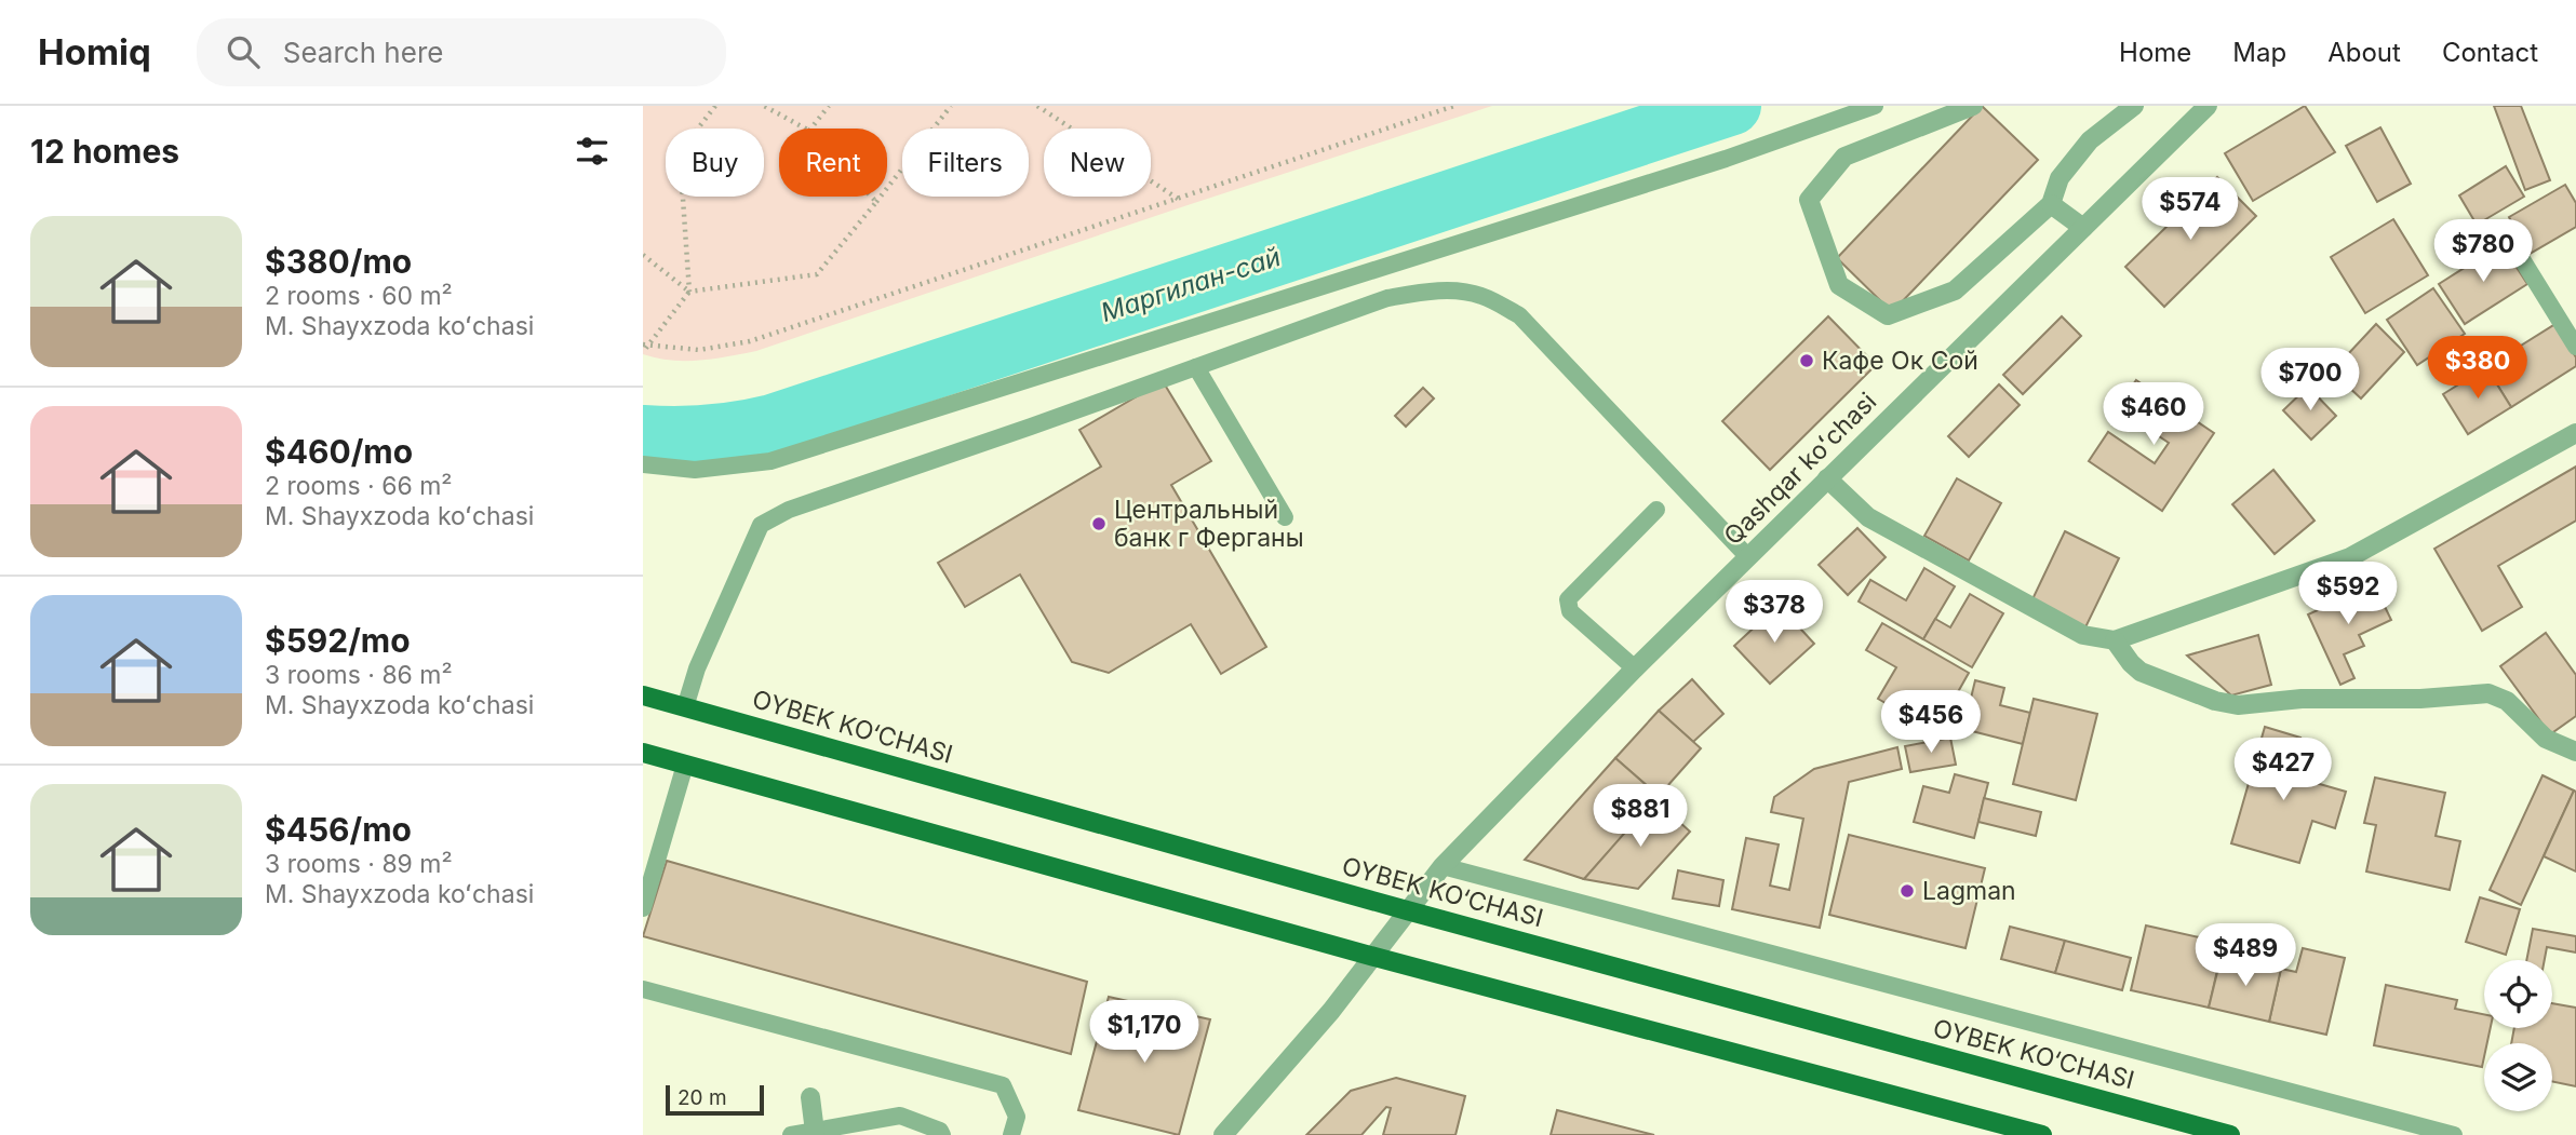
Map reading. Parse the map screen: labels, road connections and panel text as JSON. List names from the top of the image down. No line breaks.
{"streets":{"main road":["OYBEK KO‘CHASI"],"street":["Qashqar koʻchasi"]},"crossings":[["Qashqar koʻchasi","OYBEK KO‘CHASI"]],"water":["Маргилан-сай"],"places":["Кафе Ок Сой","Центральный банк г Ферганы","Lagman"],"scale_bar":"20 m","page":{"header":"Homiq","search":"Search here","nav":["Home","Map","About","Contact"],"heading":"12 homes","chip":["Buy","Rent","Filters","New"],"price":["$574","$780","$380","$700","$460","$592","$378","$456","$427","$881","$489","$1,170"],"list":[{"name":"$380/mo","note":"2 rooms · 60 m² · M. Shayxzoda koʻchasi"},{"name":"$460/mo","note":"2 rooms · 66 m² · M. Shayxzoda koʻchasi"},{"name":"$592/mo","note":"3 rooms · 86 m² · M. Shayxzoda koʻchasi"},{"name":"$456/mo","note":"3 rooms · 89 m² · M. Shayxzoda koʻchasi"}],"scale":"20 m"}}
